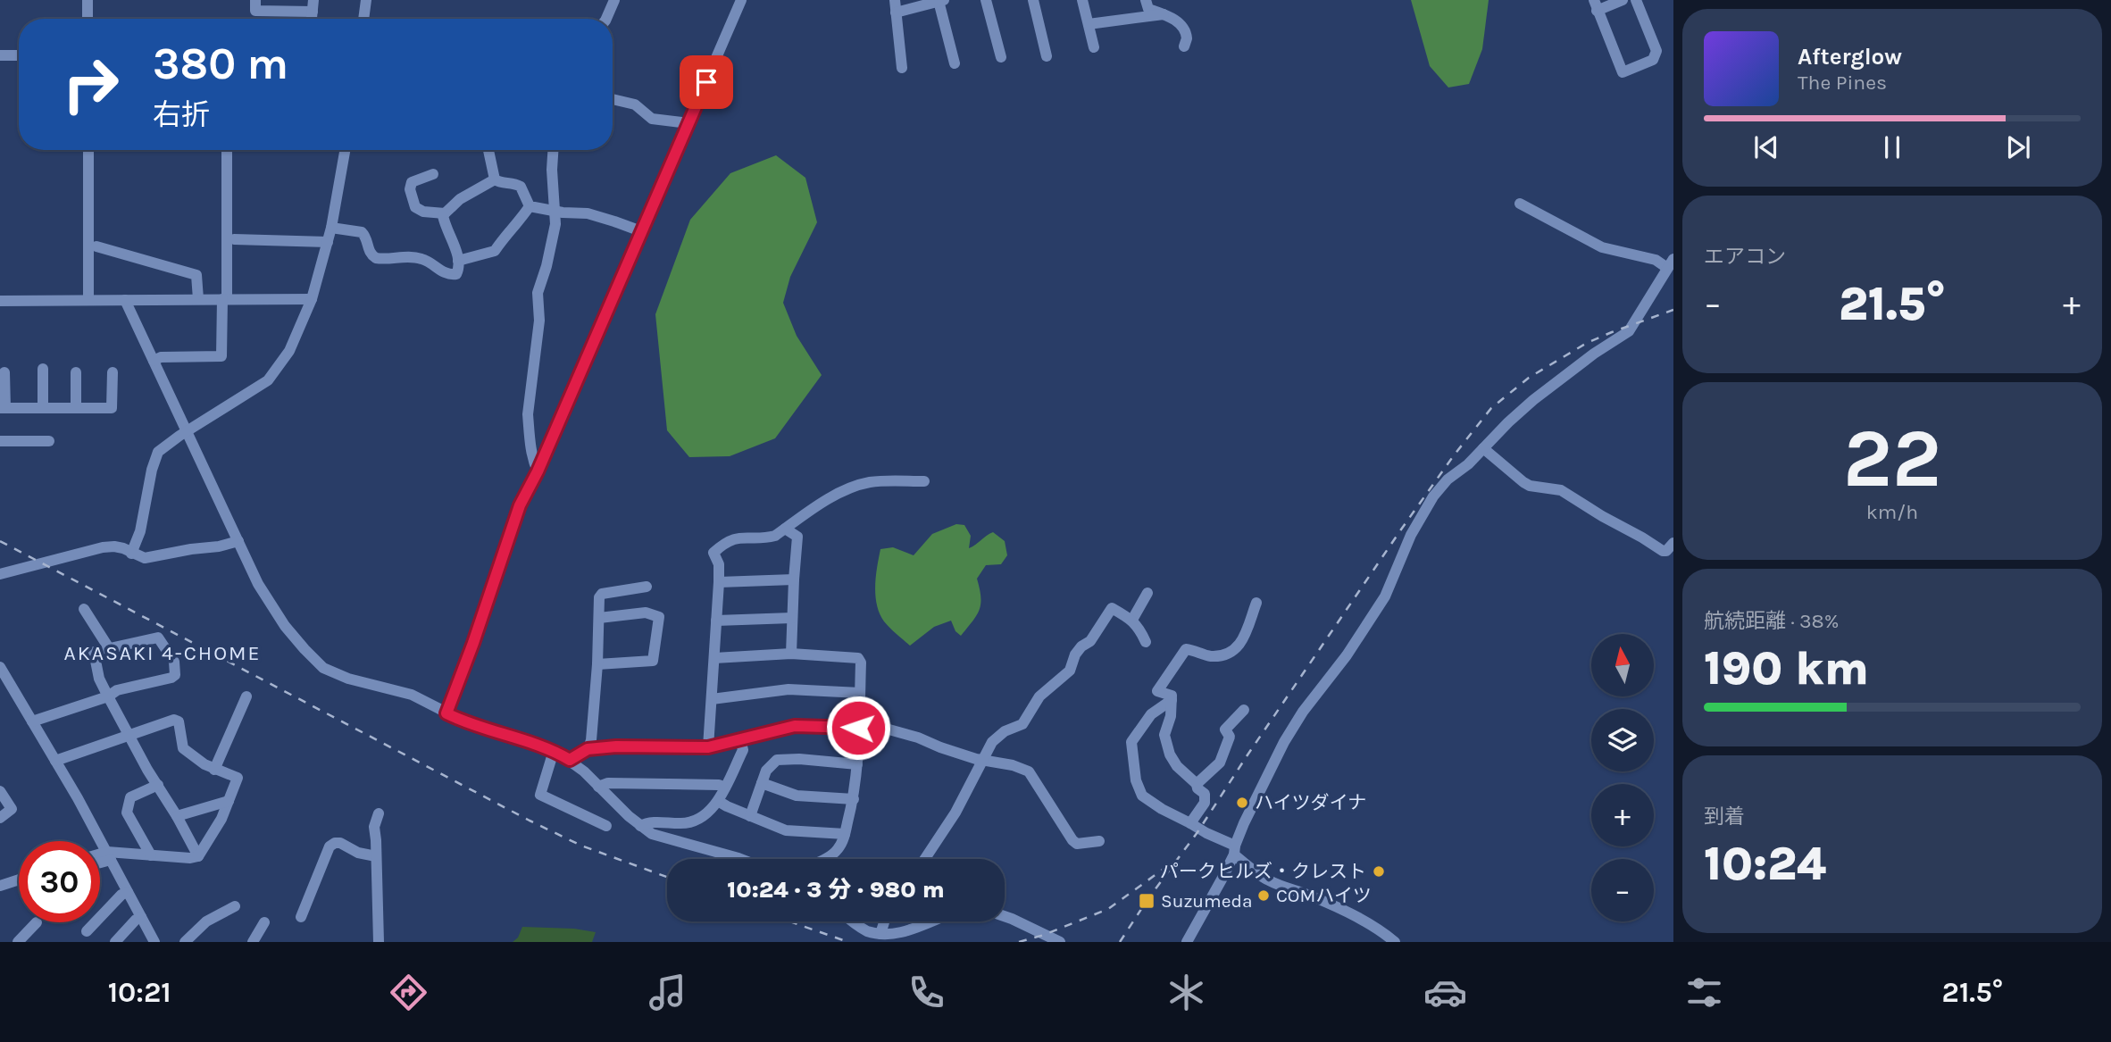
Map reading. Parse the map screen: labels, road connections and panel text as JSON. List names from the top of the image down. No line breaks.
{"districts":["AKASAKI 4-CHOME"],"places":{"other":["ハイツダイナ","パークヒルズ・クレスト","COMハイツ"],"transit":["Suzumeda"]},"north":"top","page":{"turn":["380 m","右折"],"song":["Afterglow","The Pines"],"tile":["エアコン",["22","km/h"],["航続距離 · 38%","190 km"],["到着","10:24"]],"heat":["−","21.5°","+"],"map_buttons":["+","−"],"limit":"30","trip":"10:24 · 3 分 · 980 m","tabs":["10:21","21.5°"]}}
